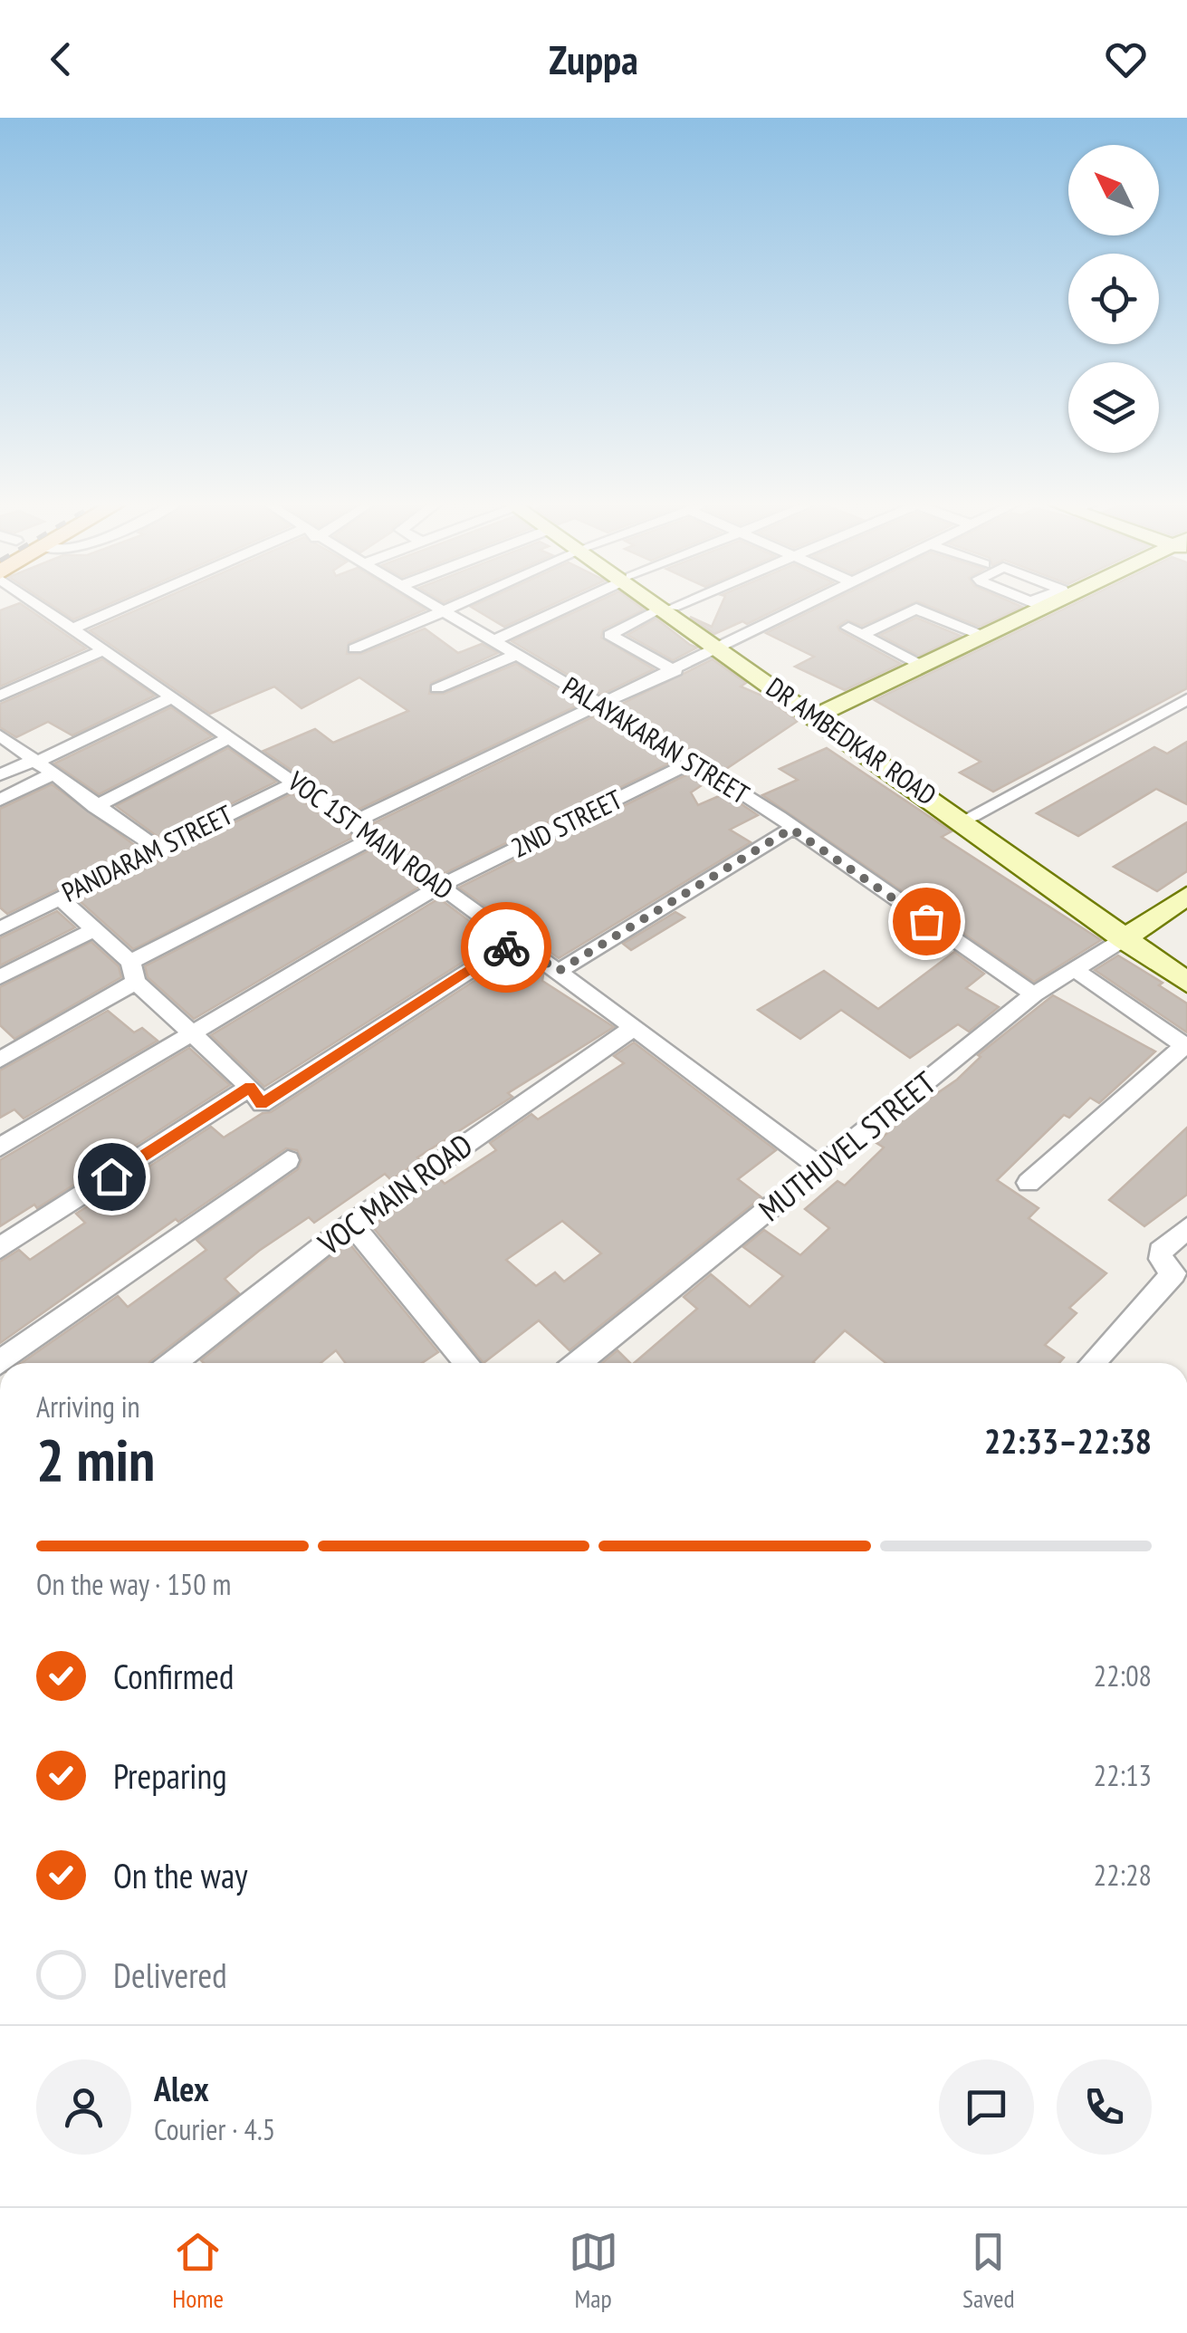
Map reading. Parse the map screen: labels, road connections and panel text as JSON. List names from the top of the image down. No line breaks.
{"streets":{"main road":["DR AMBEDKAR ROAD"],"street":["PALAYAKARAN STREET","2ND STREET","VOC 1ST MAIN ROAD","PANDARAM STREET","MUTHUVEL STREET","VOC MAIN ROAD"]},"crossings":[["PALAYAKARAN STREET","2ND STREET"],["PALAYAKARAN STREET","MUTHUVEL STREET"],["DR AMBEDKAR ROAD","MUTHUVEL STREET"],["2ND STREET","VOC 1ST MAIN ROAD"],["VOC 1ST MAIN ROAD","PANDARAM STREET"],["VOC 1ST MAIN ROAD","MUTHUVEL STREET"],["VOC 1ST MAIN ROAD","VOC MAIN ROAD"]],"north":"top left","page":{"header":"Zuppa","heading":["2 min","Arriving in","22:33–22:38"],"panel":["Alex","Courier · 4.5"],"bar":"On the way · 150 m","list":[["Confirmed","22:08"],["Preparing","22:13"],["On the way","22:28"],"Delivered"],"tabs":["Home","Map","Saved"]}}
